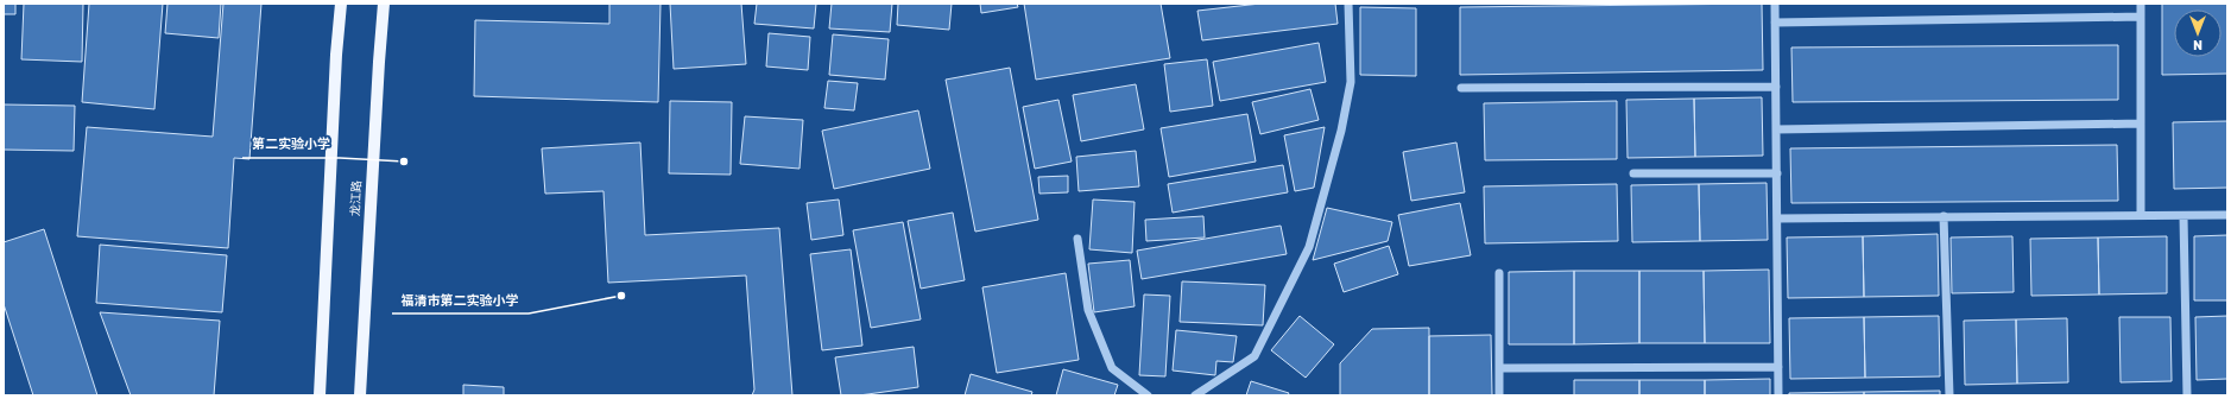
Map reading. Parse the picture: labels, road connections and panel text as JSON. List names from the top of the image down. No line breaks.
{"streets":{"main road":["龙江路"]},"places":["第二实验小学","福清市第二实验小学"],"north":"bottom"}
